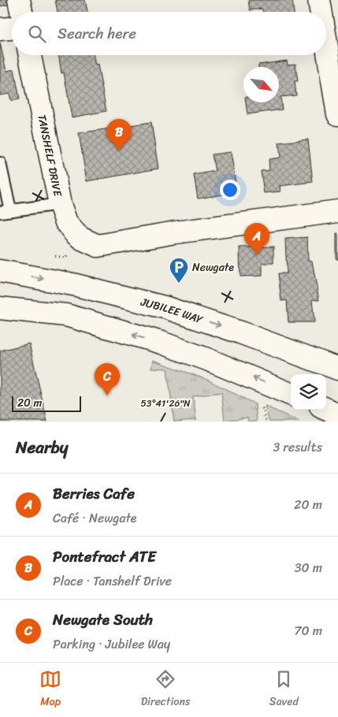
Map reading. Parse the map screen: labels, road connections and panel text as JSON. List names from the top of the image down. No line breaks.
{"streets":{"main road":["TANSHELF DRIVE","JUBILEE WAY"]},"places":{"parking":["Newgate"]},"scale_bar":"20 m","north":"bottom right","page":{"search":"Search here","pins":["B","A","C"],"scale":"20 m","heading":["Nearby","3 results"],"list":[{"mark":"A","name":"Berries Cafe","note":"Café · Newgate","value":"20 m"},{"mark":"B","name":"Pontefract ATE","note":"Place · Tanshelf Drive","value":"30 m"},{"mark":"C","name":"Newgate South","note":"Parking · Jubilee Way","value":"70 m"}],"nav":["Map","Directions","Saved"]},"coordinates":["53°41'26\"N"]}
